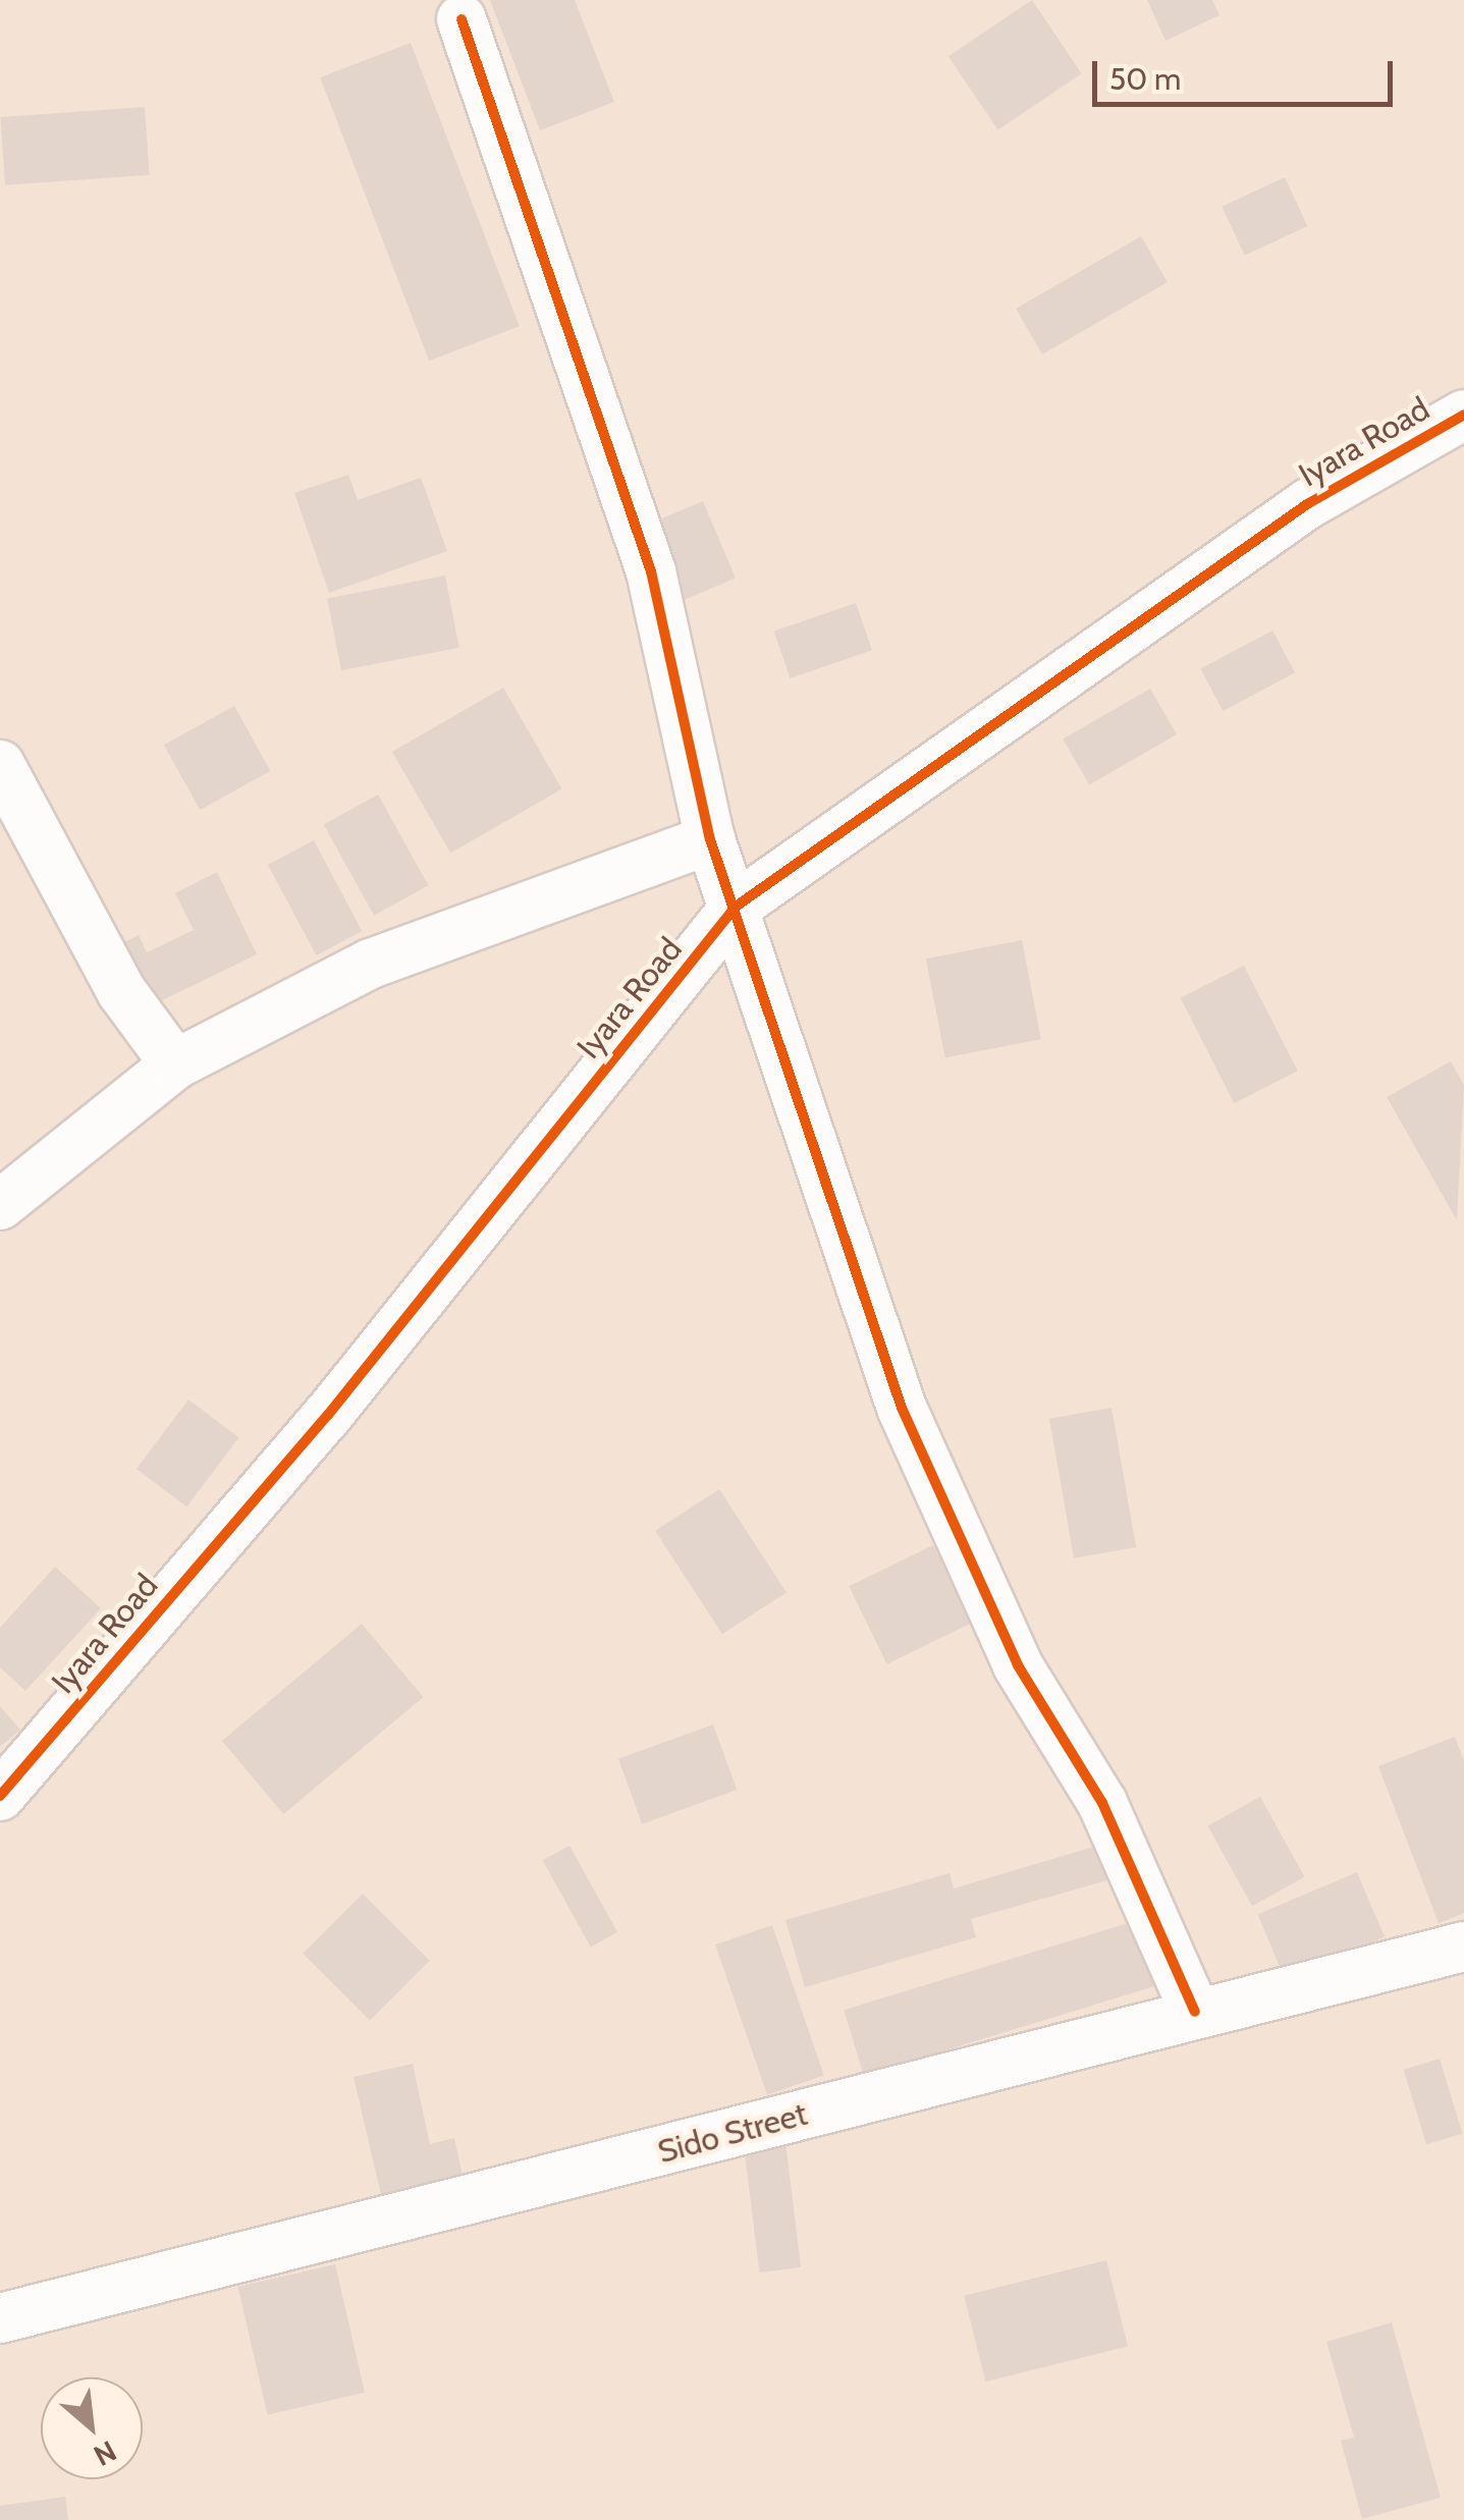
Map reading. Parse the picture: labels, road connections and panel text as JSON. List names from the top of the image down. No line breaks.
{"streets":{"street":["Iyara Road","Sido Street"]},"scale_bar":"50 m","north":"bottom right"}
